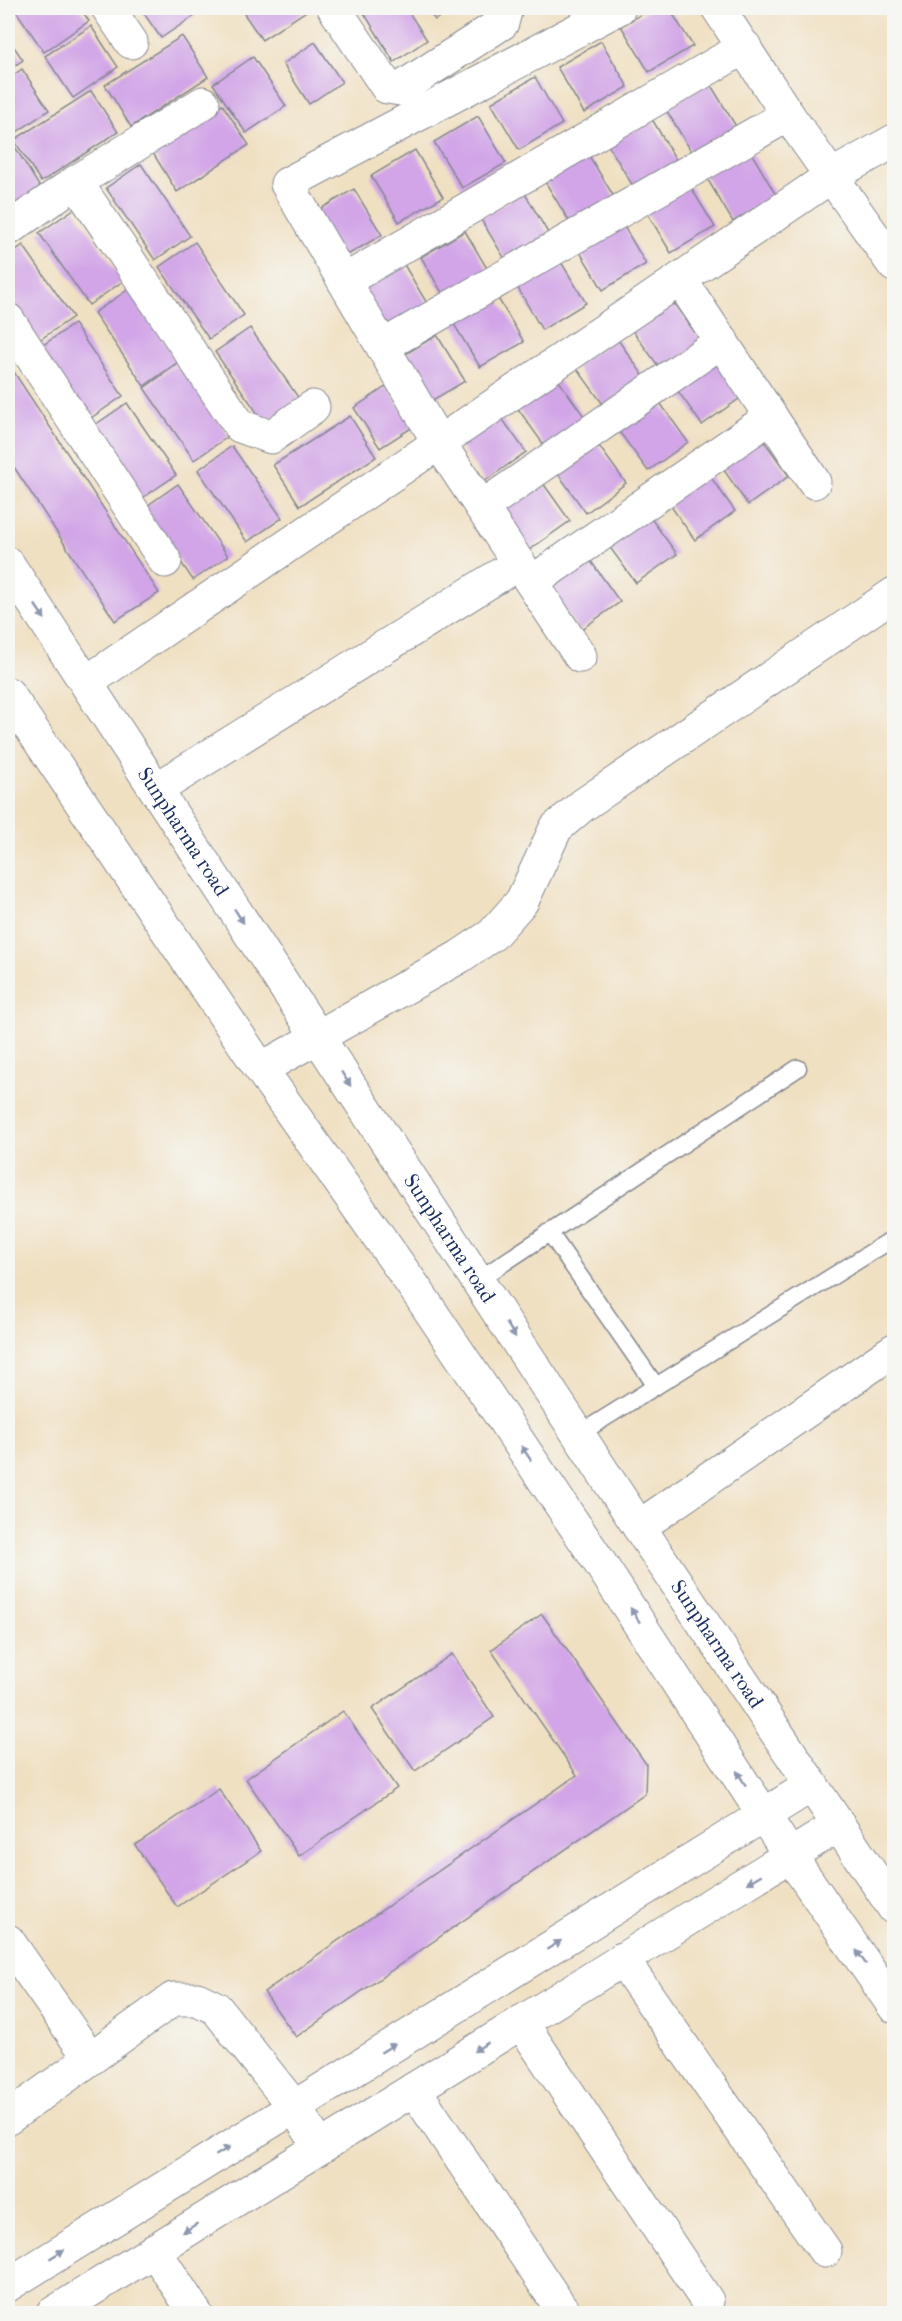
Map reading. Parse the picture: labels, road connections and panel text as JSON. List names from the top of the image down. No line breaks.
{"streets":{"street":["Sunpharma road"]}}
